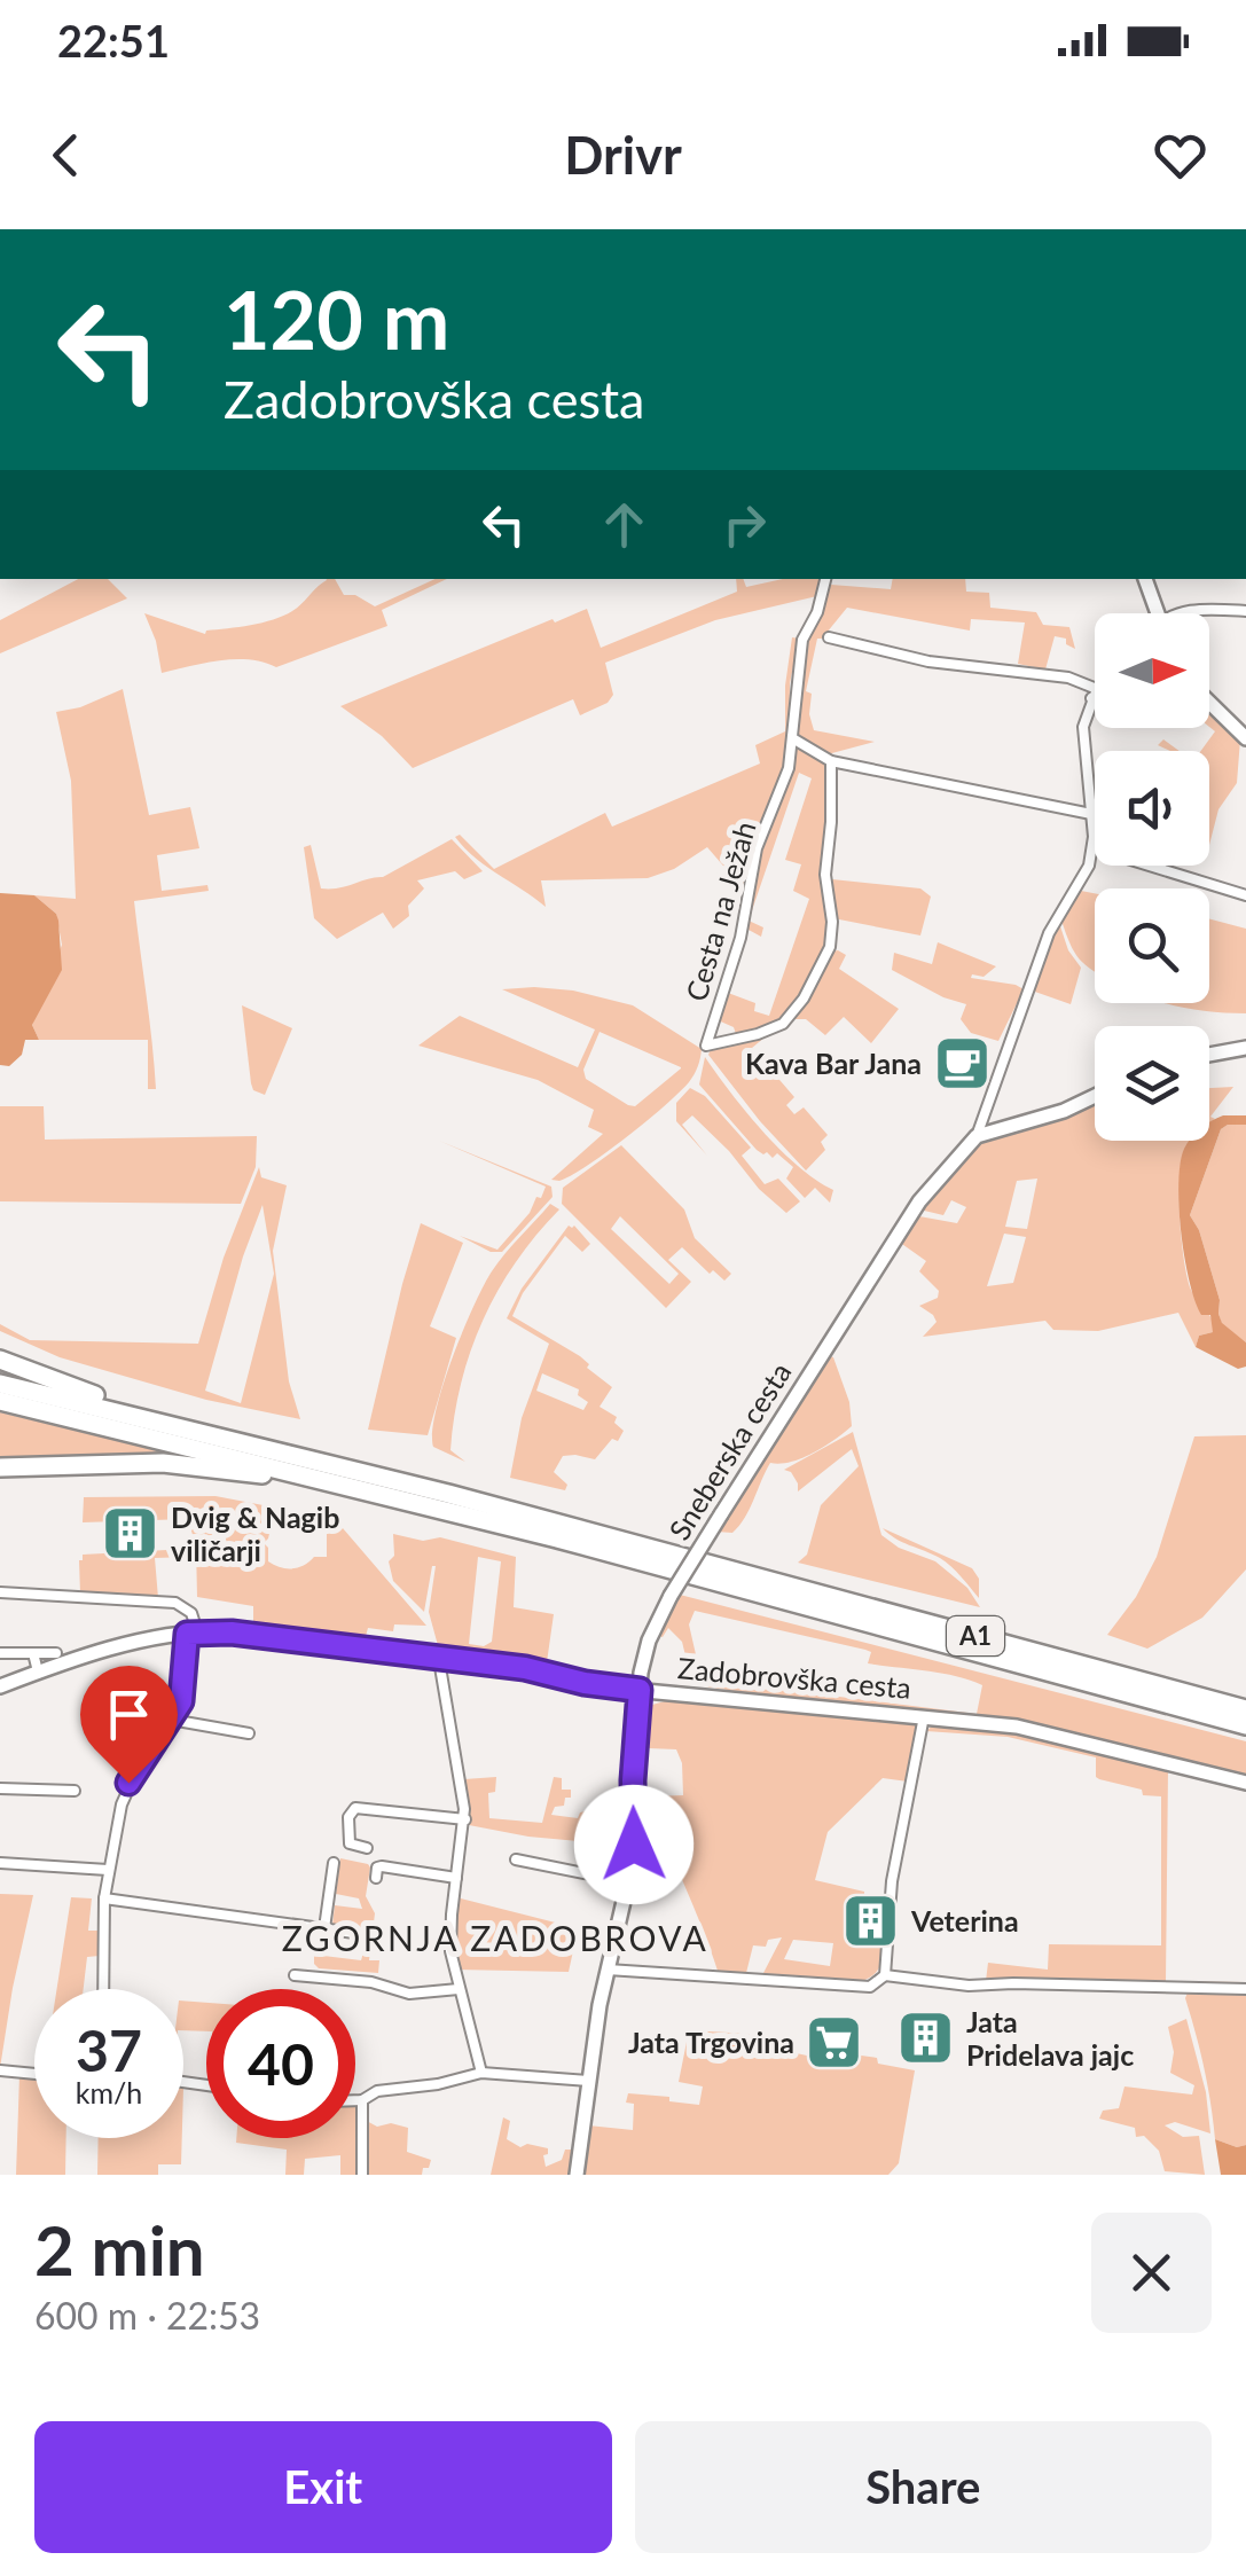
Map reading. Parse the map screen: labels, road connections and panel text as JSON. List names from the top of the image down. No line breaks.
{"streets":{"highway":["A1"],"main road":["Sneberska cesta","Zadobrovška cesta"],"street":["Cesta na Ježah"]},"crossings":[["Sneberska cesta","Zadobrovška cesta"]],"districts":["ZGORNJA ZADOBROVA"],"places":{"cafe":["Kava Bar Jana"],"building":["Dvig & Nagib viličarji","Veterina","Jata Pridelava jajc"],"supermarket":["Jata Trgovina"]},"north":"right","page":{"status":"22:51","header":"Drivr","turn":["120 m","Zadobrovška cesta"],"speed":"37 km/h","limit":"40","heading":["2 min","600 m · 22:53"],"buttons":["Exit","Share"]}}
